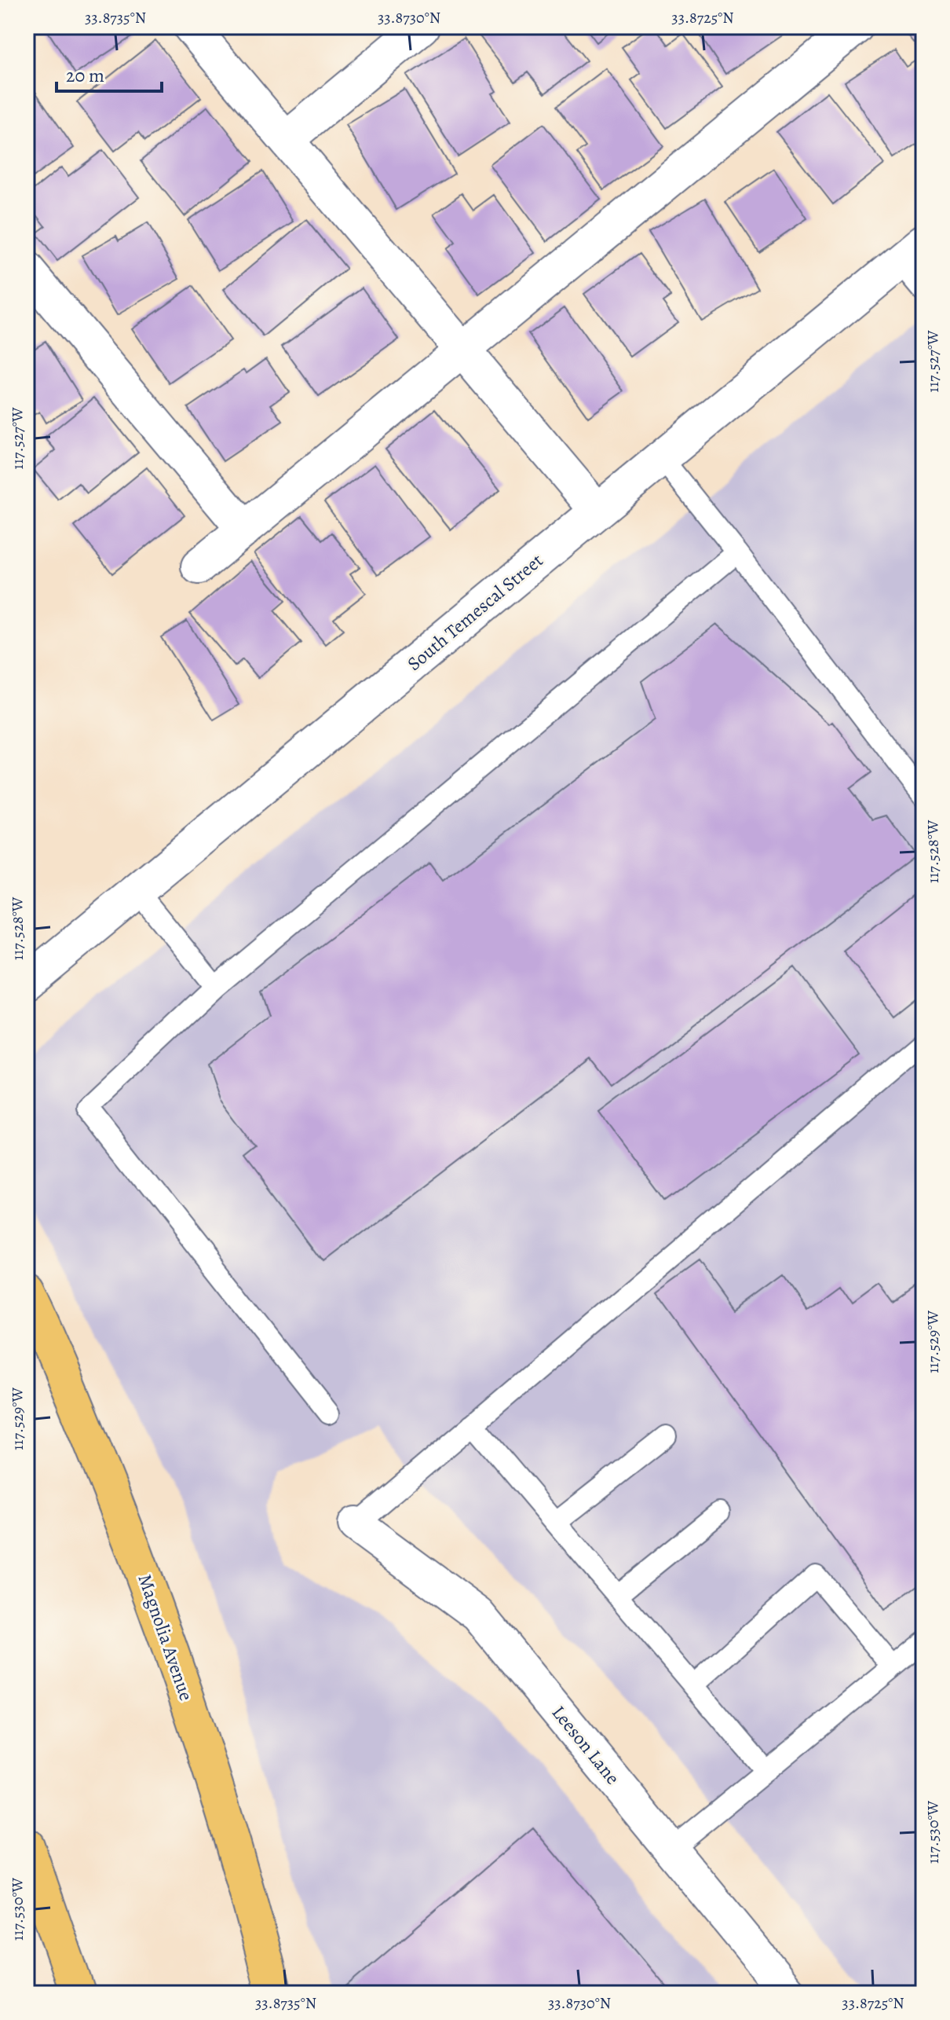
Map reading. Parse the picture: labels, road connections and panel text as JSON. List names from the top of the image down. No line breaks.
{"streets":{"main road":["Magnolia Avenue"],"street":["South Temescal Street","Leeson Lane"]},"scale_bar":"20 m","coordinates":["33.8735°N","33.8730°N","33.8725°N","117.527°W","117.528°W","117.529°W","117.530°W"]}
